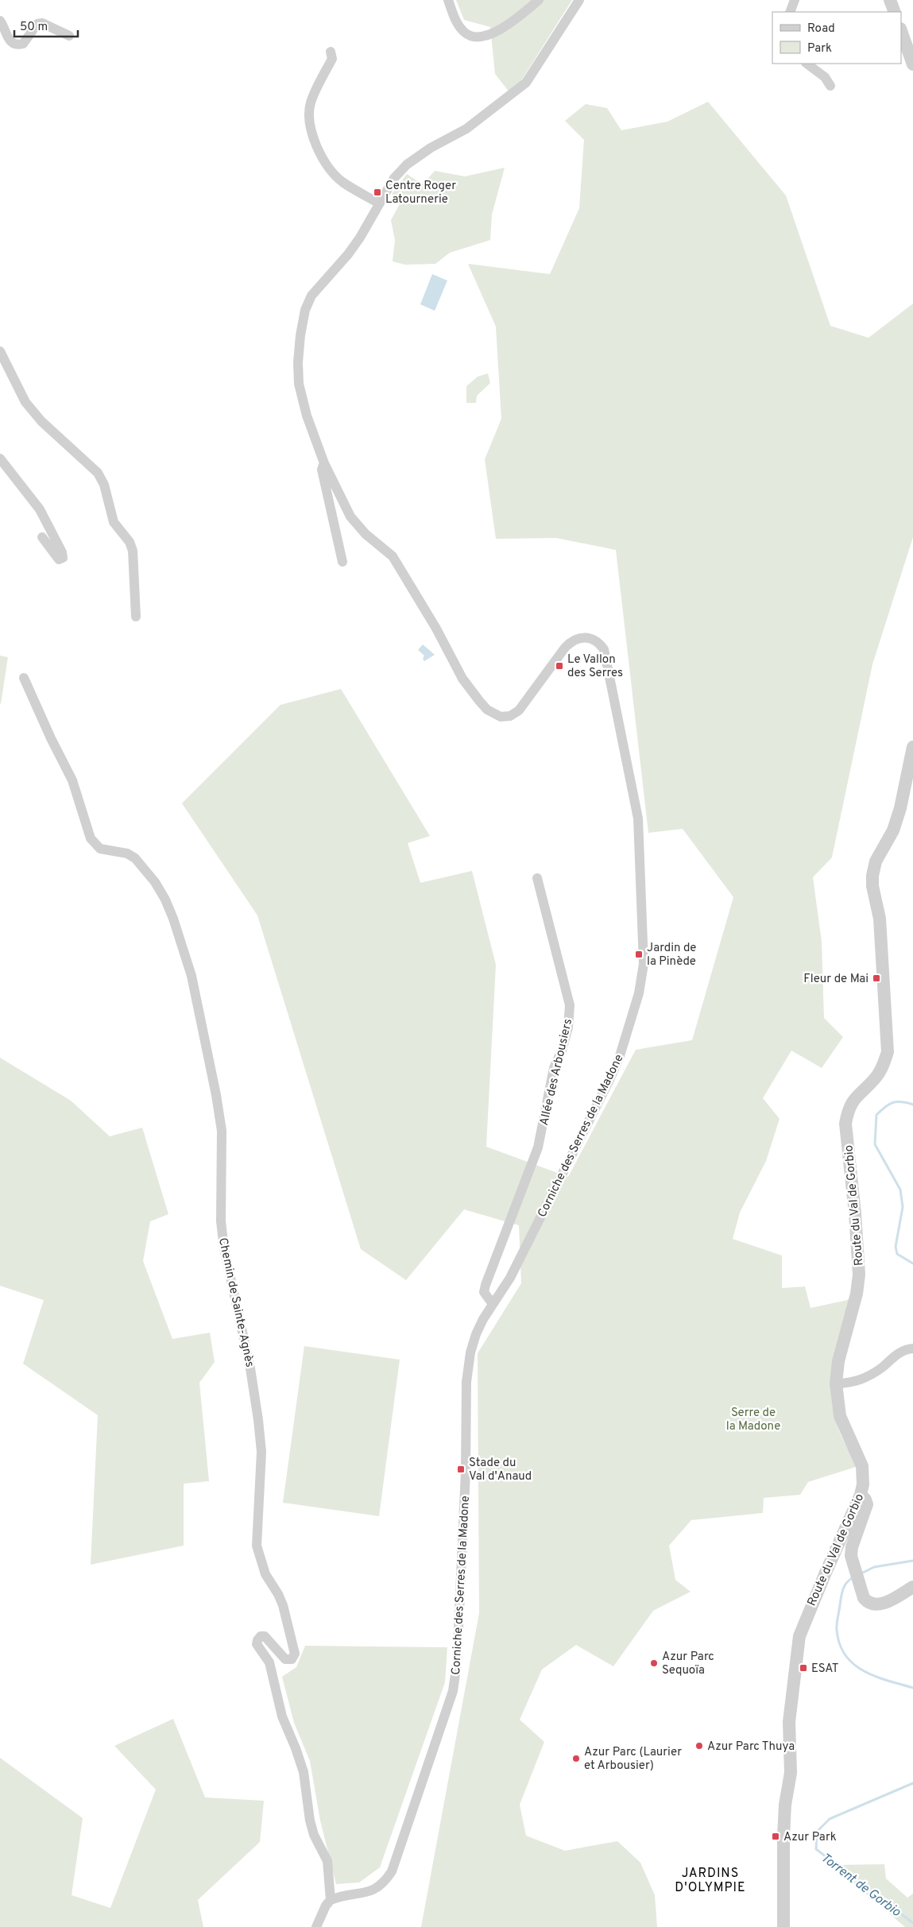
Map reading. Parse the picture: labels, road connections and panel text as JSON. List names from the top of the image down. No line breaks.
{"streets":{"street":["Allée des Arbousiers","Corniche des Serres de la Madone","Route du Val de Gorbio","Chemin de Sainte-Agnès"]},"crossings":[["Allée des Arbousiers","Corniche des Serres de la Madone"],["Corniche des Serres de la Madone","Chemin de Sainte-Agnès"]],"districts":["JARDINS D'OLYMPIE"],"water":["Torrent de Gorbio"],"parks":["Serre de la Madone"],"places":{"transit":["Centre Roger Latournerie","Le Vallon des Serres","Jardin de la Pinède","Fleur de Mai","Stade du Val d'Anaud","ESAT","Azur Park"],"other":["Azur Parc Sequoïa","Azur Parc Thuya","Azur Parc (Laurier et Arbousier)"]},"legend":["Road","Park"],"scale_bar":"50 m"}
